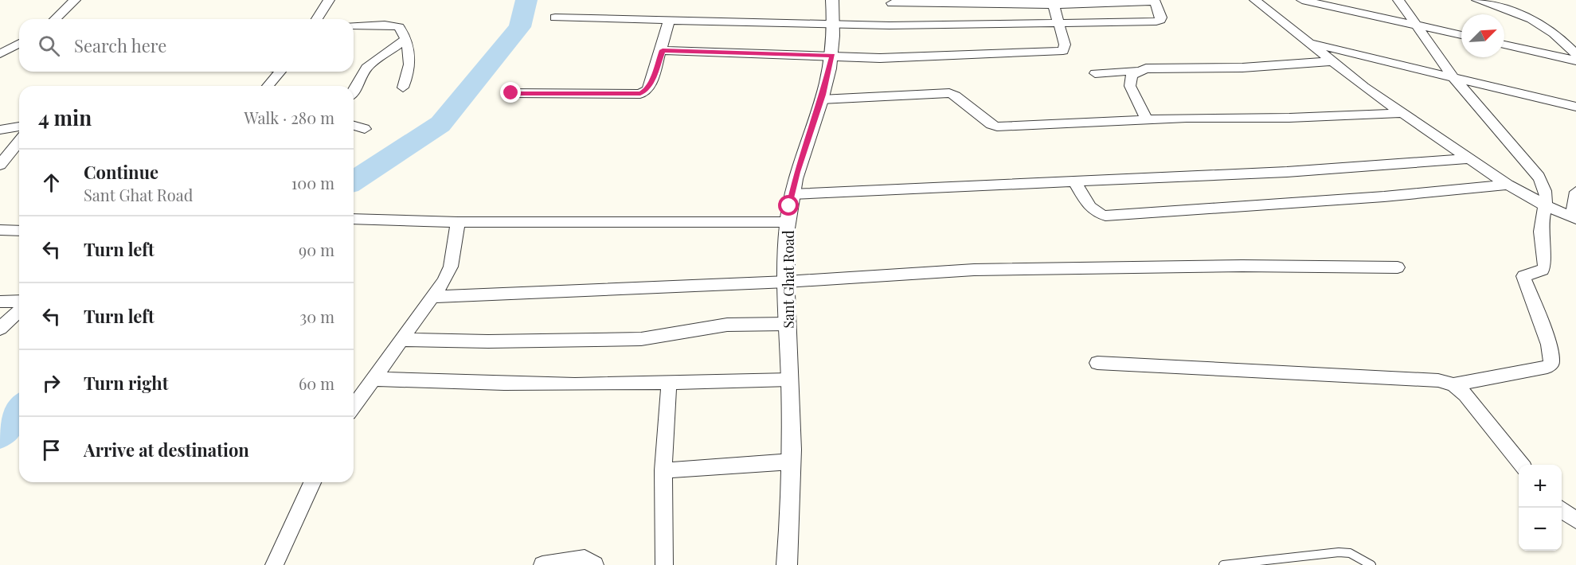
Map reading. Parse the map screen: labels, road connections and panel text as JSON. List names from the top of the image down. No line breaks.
{"streets":{"street":["Sant Ghat Road"]},"north":"top right","page":{"search":"Search here","heading":["4 min","Walk · 280 m"],"list":[["Continue","Sant Ghat Road","100 m"],["Turn left","90 m"],["Turn left","30 m"],["Turn right","60 m"],"Arrive at destination"],"map_buttons":["+","−"]}}
